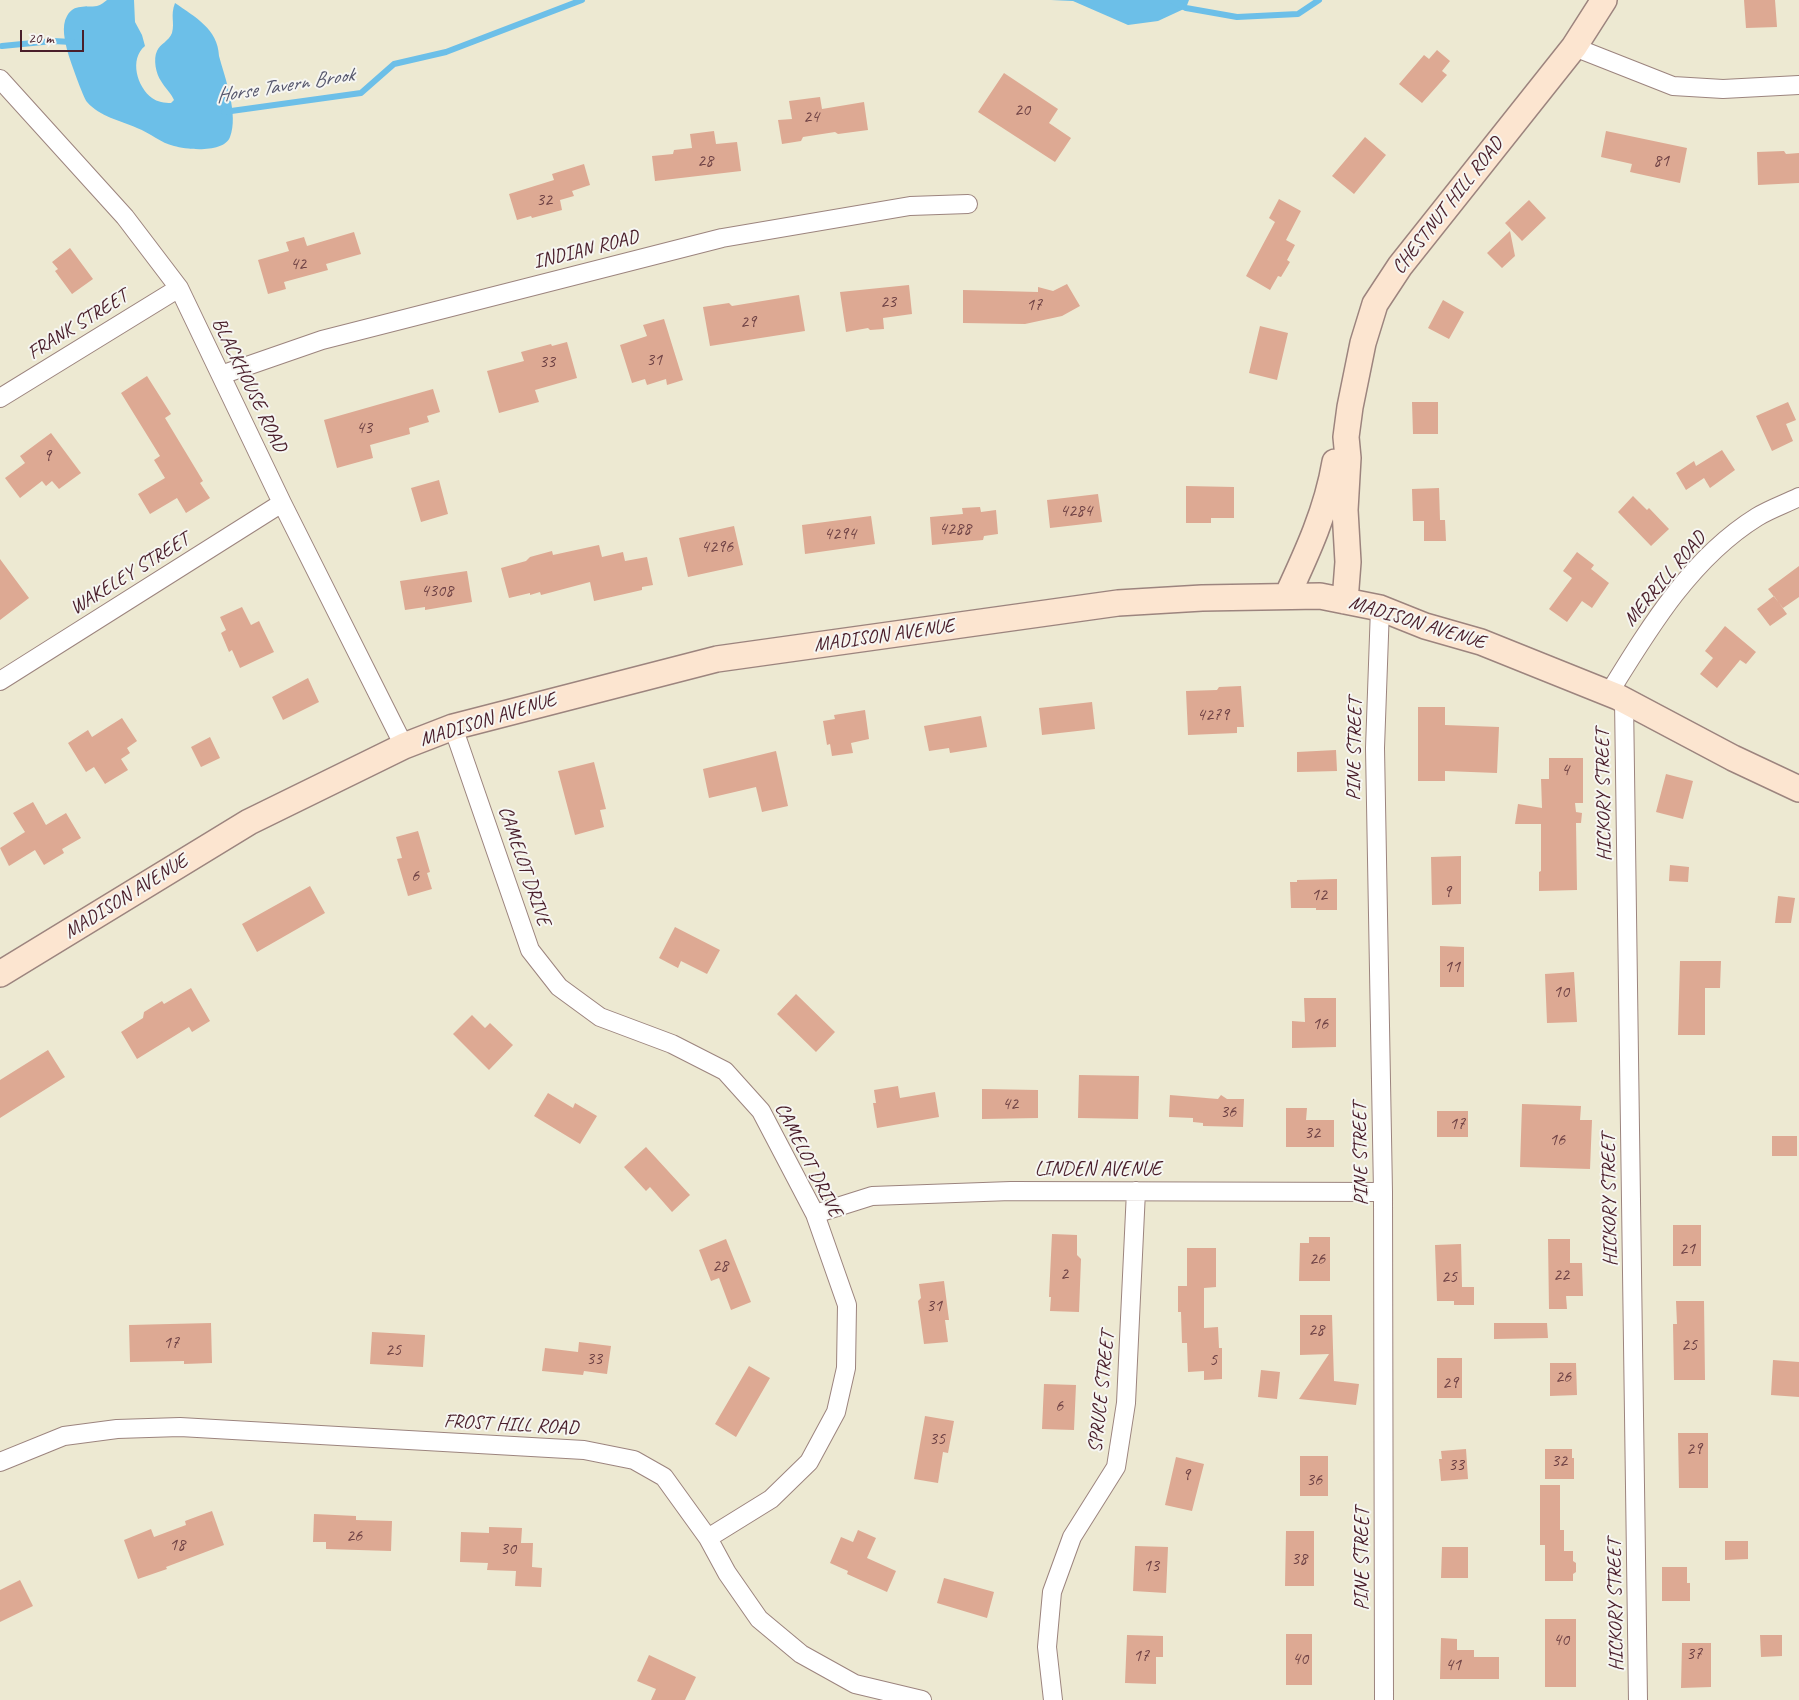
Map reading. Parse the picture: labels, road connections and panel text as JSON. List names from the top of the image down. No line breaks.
{"streets":{"street":["CHESTNUT HILL ROAD","INDIAN ROAD","FRANK STREET","BLACKHOUSE ROAD","WAKELEY STREET","MERRILL ROAD","MADISON AVENUE","PINE STREET","HICKORY STREET","CAMELOT DRIVE","LINDEN AVENUE","SPRUCE STREET","FROST HILL ROAD"]},"crossings":[["CHESTNUT HILL ROAD","MADISON AVENUE"],["INDIAN ROAD","BLACKHOUSE ROAD"],["FRANK STREET","BLACKHOUSE ROAD"],["BLACKHOUSE ROAD","WAKELEY STREET"],["BLACKHOUSE ROAD","MADISON AVENUE"],["MERRILL ROAD","MADISON AVENUE"],["MERRILL ROAD","HICKORY STREET"],["MADISON AVENUE","PINE STREET"],["MADISON AVENUE","HICKORY STREET"],["MADISON AVENUE","CAMELOT DRIVE"],["PINE STREET","LINDEN AVENUE"],["CAMELOT DRIVE","LINDEN AVENUE"],["CAMELOT DRIVE","FROST HILL ROAD"],["LINDEN AVENUE","SPRUCE STREET"]],"water":["Horse Tavern Brook"],"house_numbers":["20","24","28","81","32","42","23","17","29","31","33","43","9","4284","4288","4294","4296","4308","4279","4","6","9","12","11","10","16","42","36","17","32","16","21","26","28","2","22","25","31","28","17","25","25","33","5","26","29","6","35","29","32","33","9","36","26","18","30","38","13","40","37","17","40","41"],"scale_bar":"20 m"}
